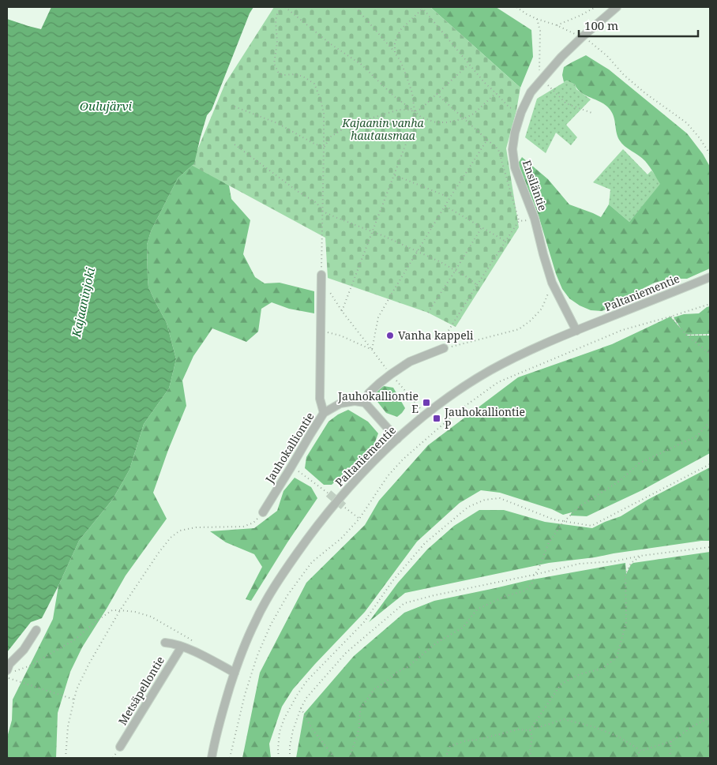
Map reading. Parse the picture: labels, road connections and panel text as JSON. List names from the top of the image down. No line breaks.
{"streets":{"street":["Ensiläntie","Paltaniementie","Jauhokalliontie","Metsäpellontie"]},"crossings":[["Ensiläntie","Paltaniementie"],["Paltaniementie","Metsäpellontie"]],"water":["Oulujärvi","Kajaaninjoki"],"parks":["Kajaanin vanha hautausmaa"],"places":{"other":["Vanha kappeli"],"transit":["Jauhokalliontie E","Jauhokalliontie P"]},"scale_bar":"100 m"}
